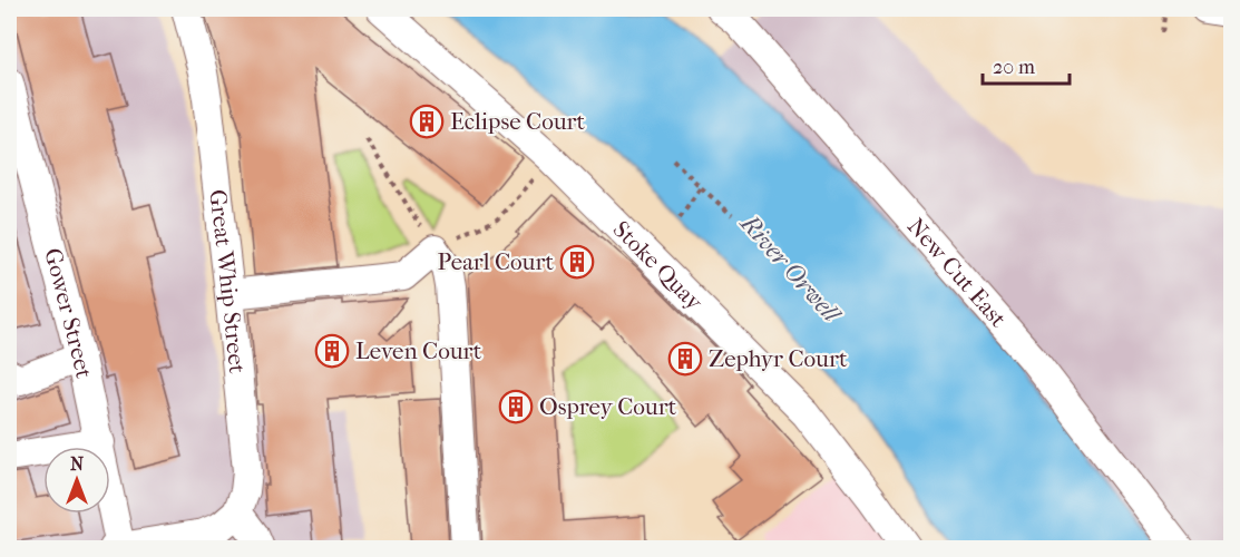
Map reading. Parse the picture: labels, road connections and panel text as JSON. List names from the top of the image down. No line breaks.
{"streets":{"street":["Stoke Quay","New Cut East","Great Whip Street","Gower Street"]},"water":["River Orwell"],"places":{"building":["Eclipse Court","Pearl Court","Leven Court","Zephyr Court","Osprey Court"]},"scale_bar":"20 m","north":"top"}
